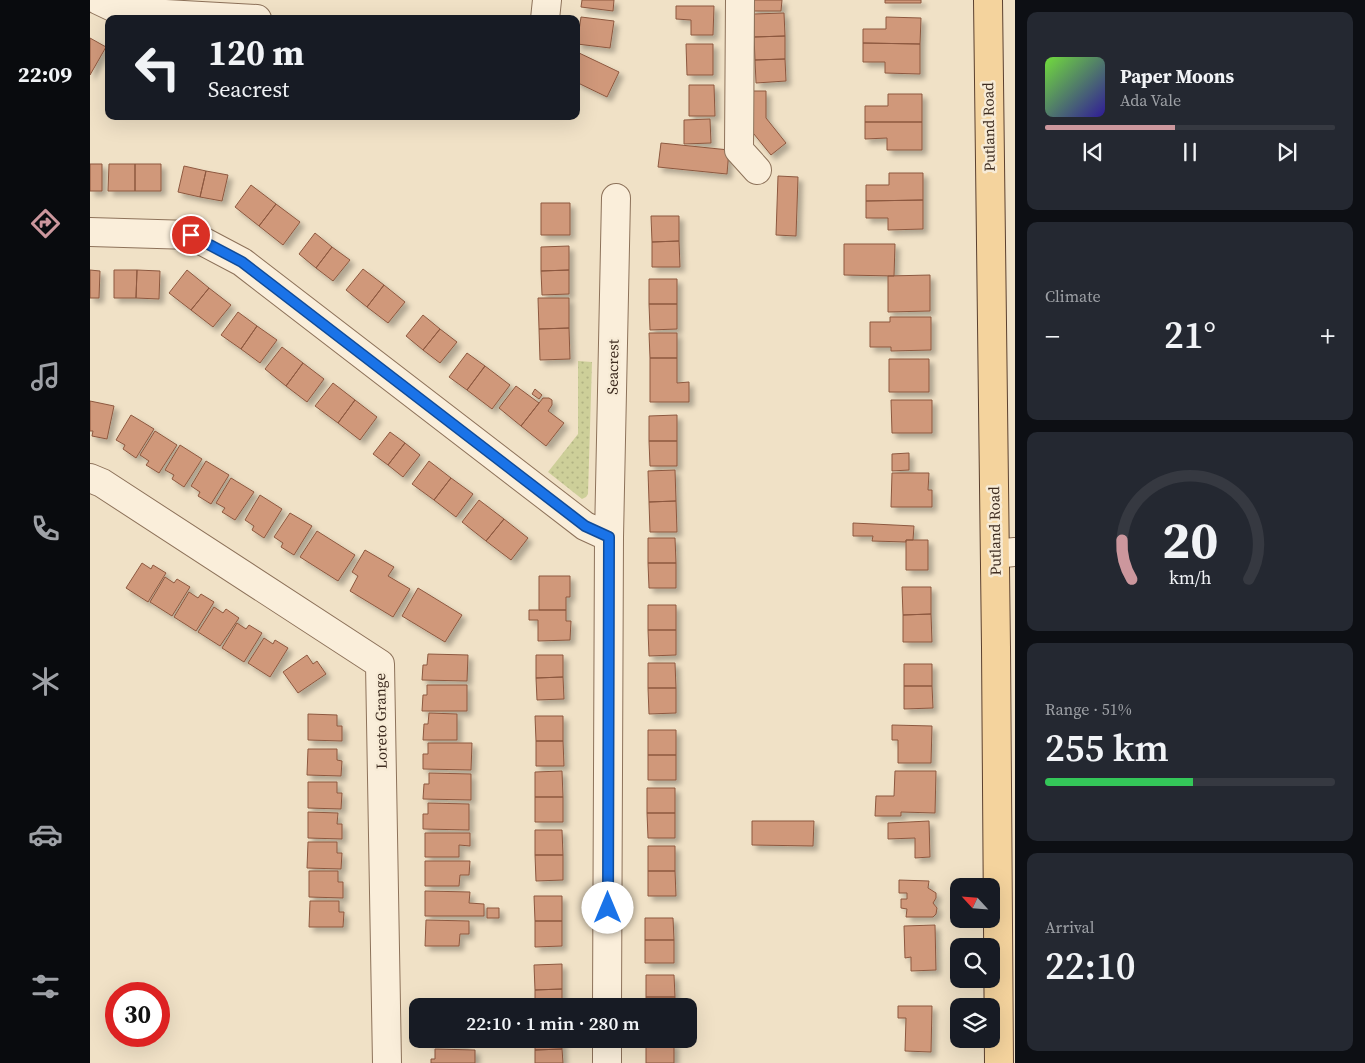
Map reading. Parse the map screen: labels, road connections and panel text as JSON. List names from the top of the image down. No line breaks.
{"streets":{"main road":["Putland Road"],"street":["Seacrest","Loreto Grange"]},"north":"top left","page":{"tabs":"22:09","turn":["120 m","Seacrest"],"song":["Paper Moons","Ada Vale"],"tile":["Climate",["Range · 51%","255 km"],["Arrival","22:10"]],"heat":["−","21°","+"],"limit":"30","trip":"22:10 · 1 min · 280 m","gauge":["20","km/h"]}}
